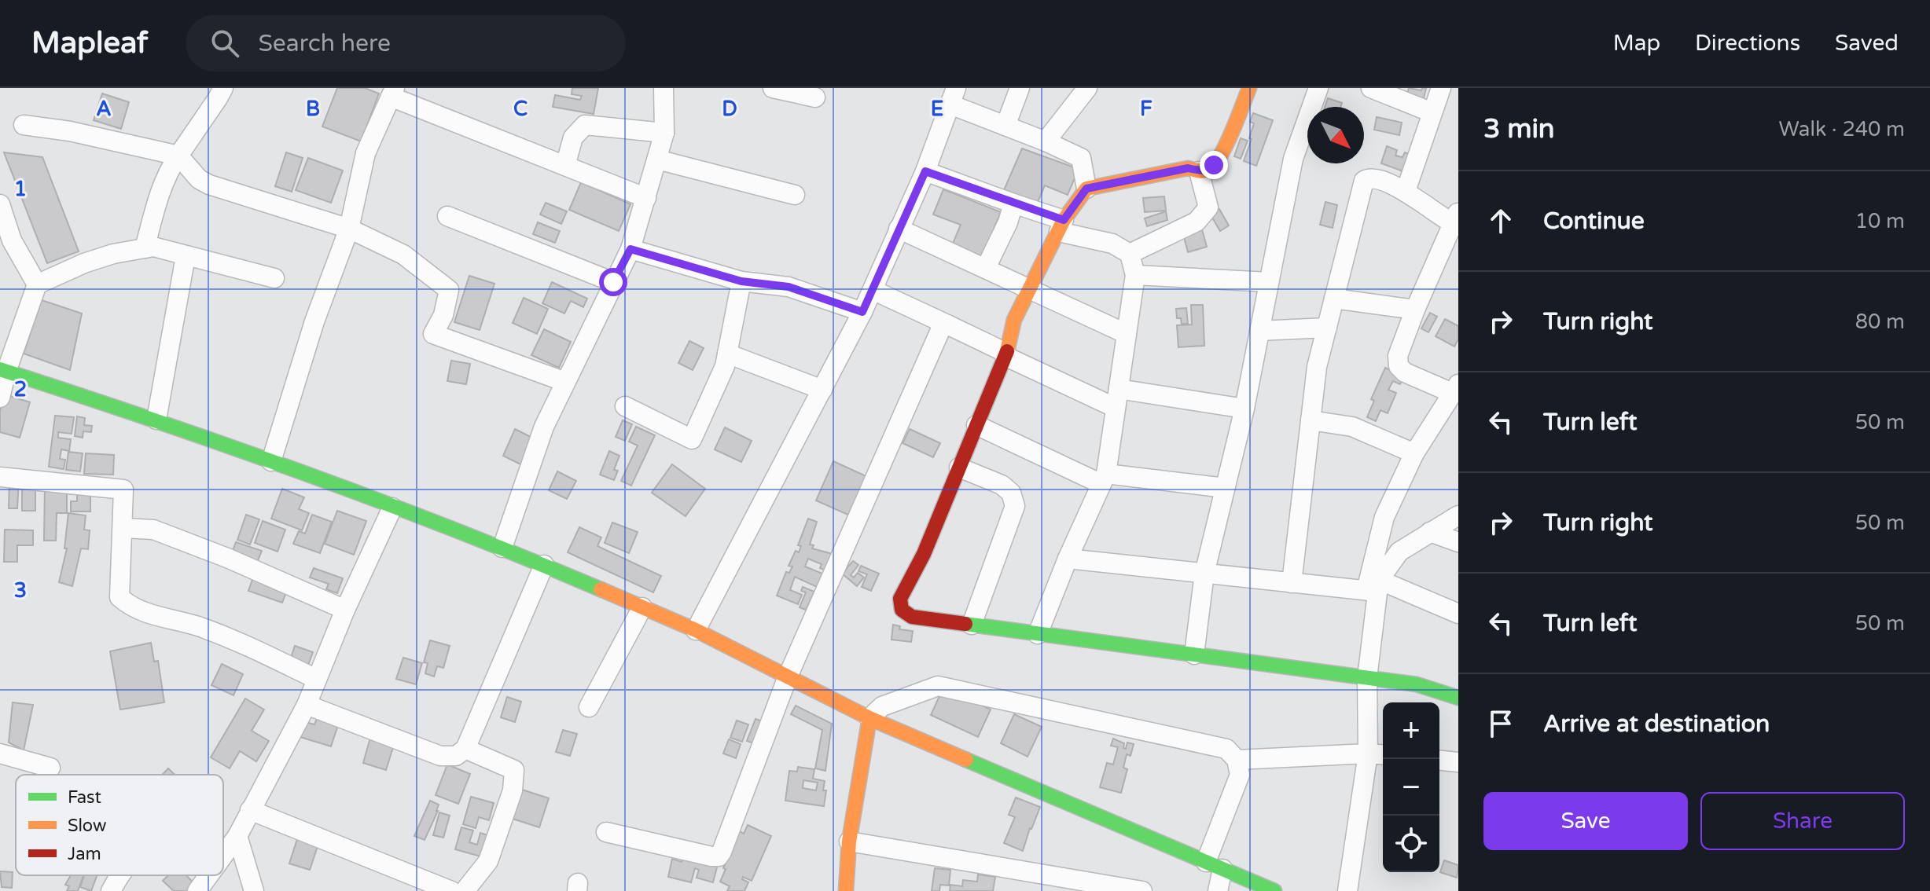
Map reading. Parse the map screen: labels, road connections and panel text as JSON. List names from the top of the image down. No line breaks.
{"legend":["Fast","Slow","Jam"],"north":"bottom right","page":{"header":"Mapleaf","search":"Search here","nav":["Map","Directions","Saved"],"heading":["3 min","Walk · 240 m"],"list":[["Continue","10 m"],["Turn right","80 m"],["Turn left","50 m"],["Turn right","50 m"],["Turn left","50 m"],"Arrive at destination"],"map_buttons":["+","−"],"buttons":["Save","Share"]},"grid":{"columns":["A","B","C","D","E","F"],"rows":["1","2","3"]}}
